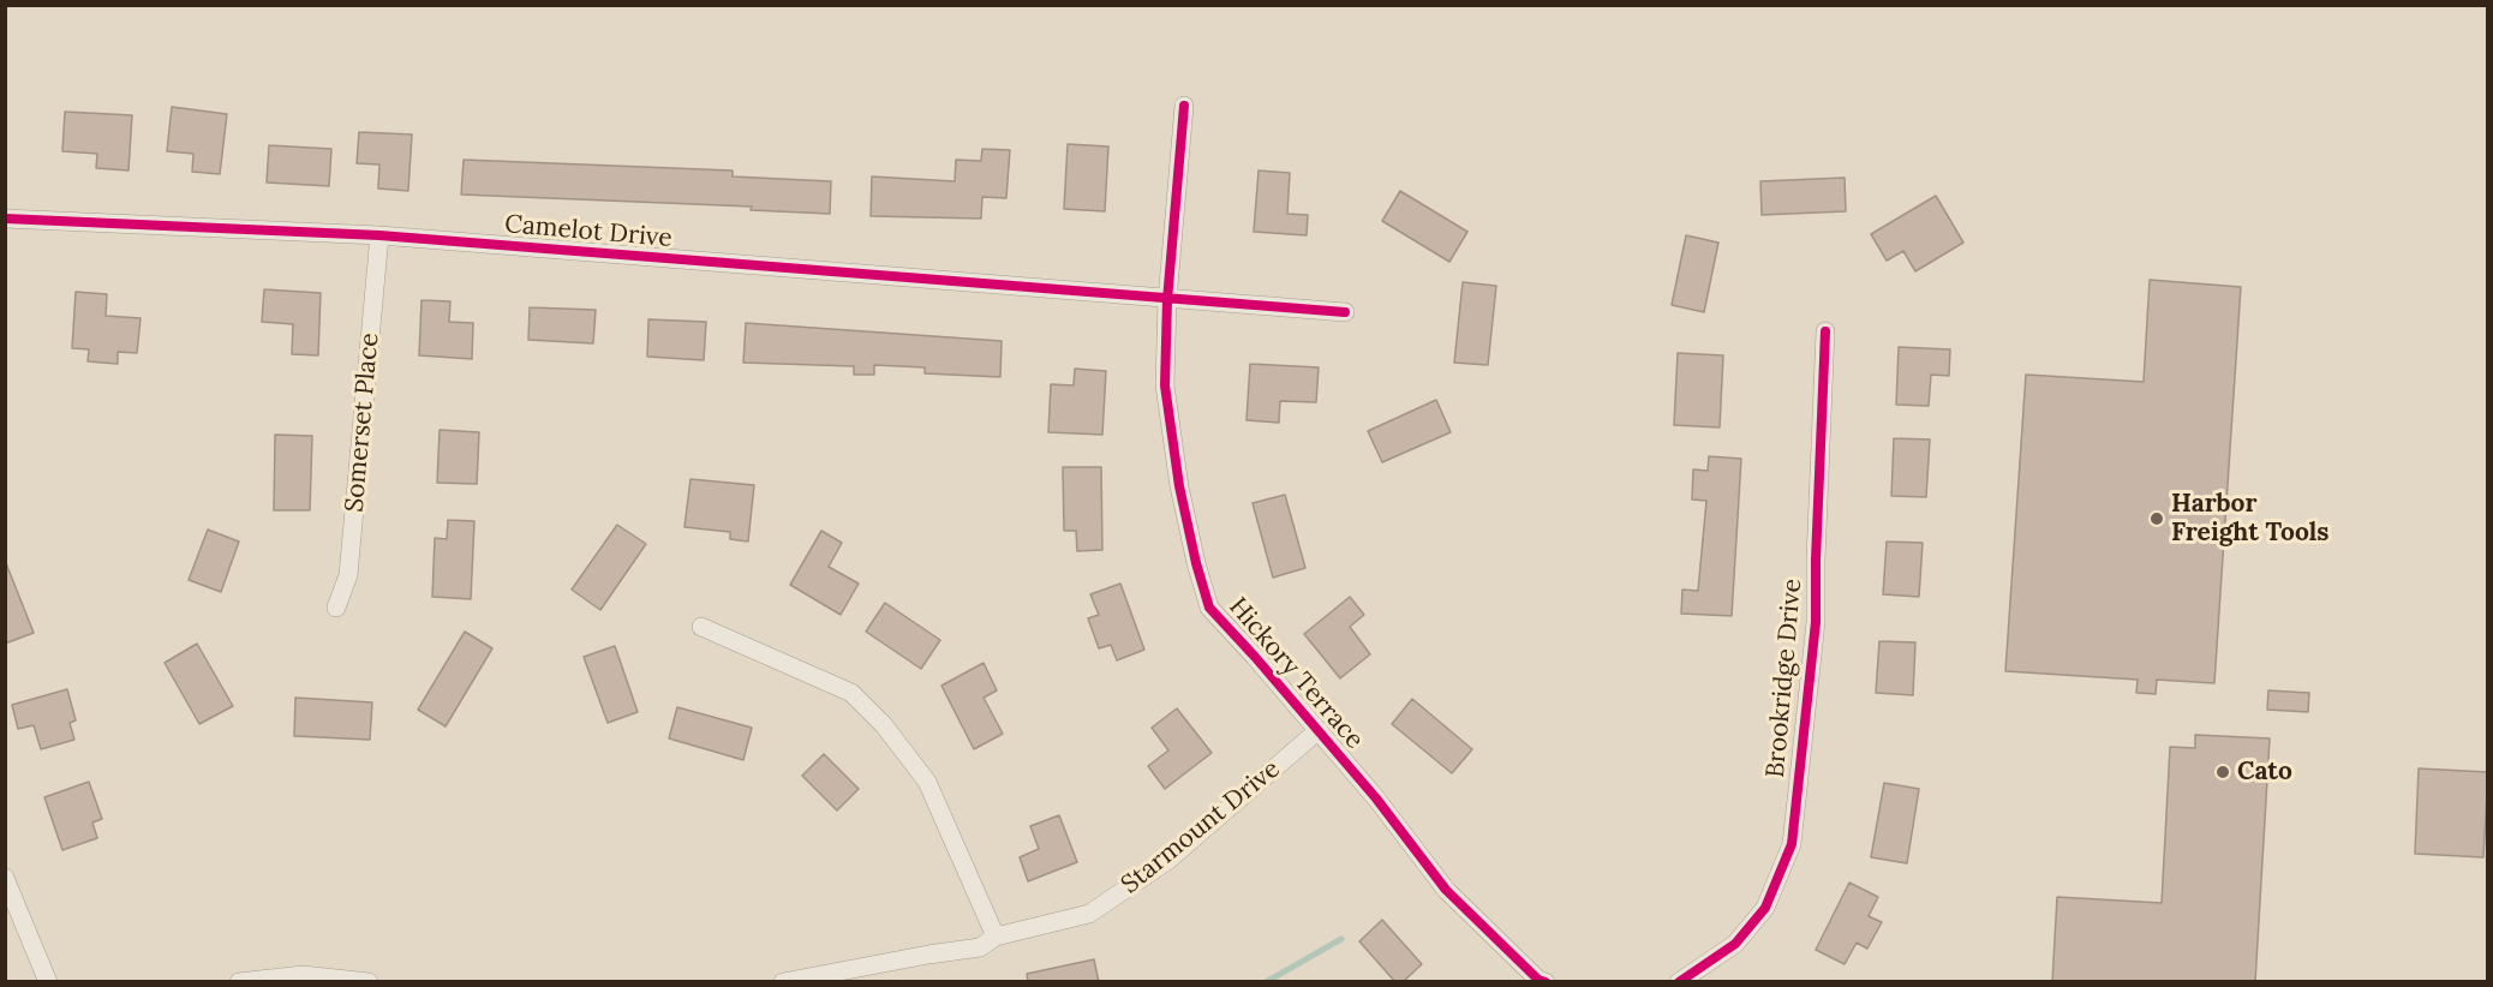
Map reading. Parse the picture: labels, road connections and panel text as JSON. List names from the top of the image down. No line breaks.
{"streets":{"street":["Camelot Drive","Somerset Place","Hickory Terrace","Brookridge Drive","Starmount Drive"]},"crossings":[["Camelot Drive","Somerset Place"],["Camelot Drive","Hickory Terrace"],["Hickory Terrace","Starmount Drive"]],"places":["Harbor Freight Tools","Cato"]}
